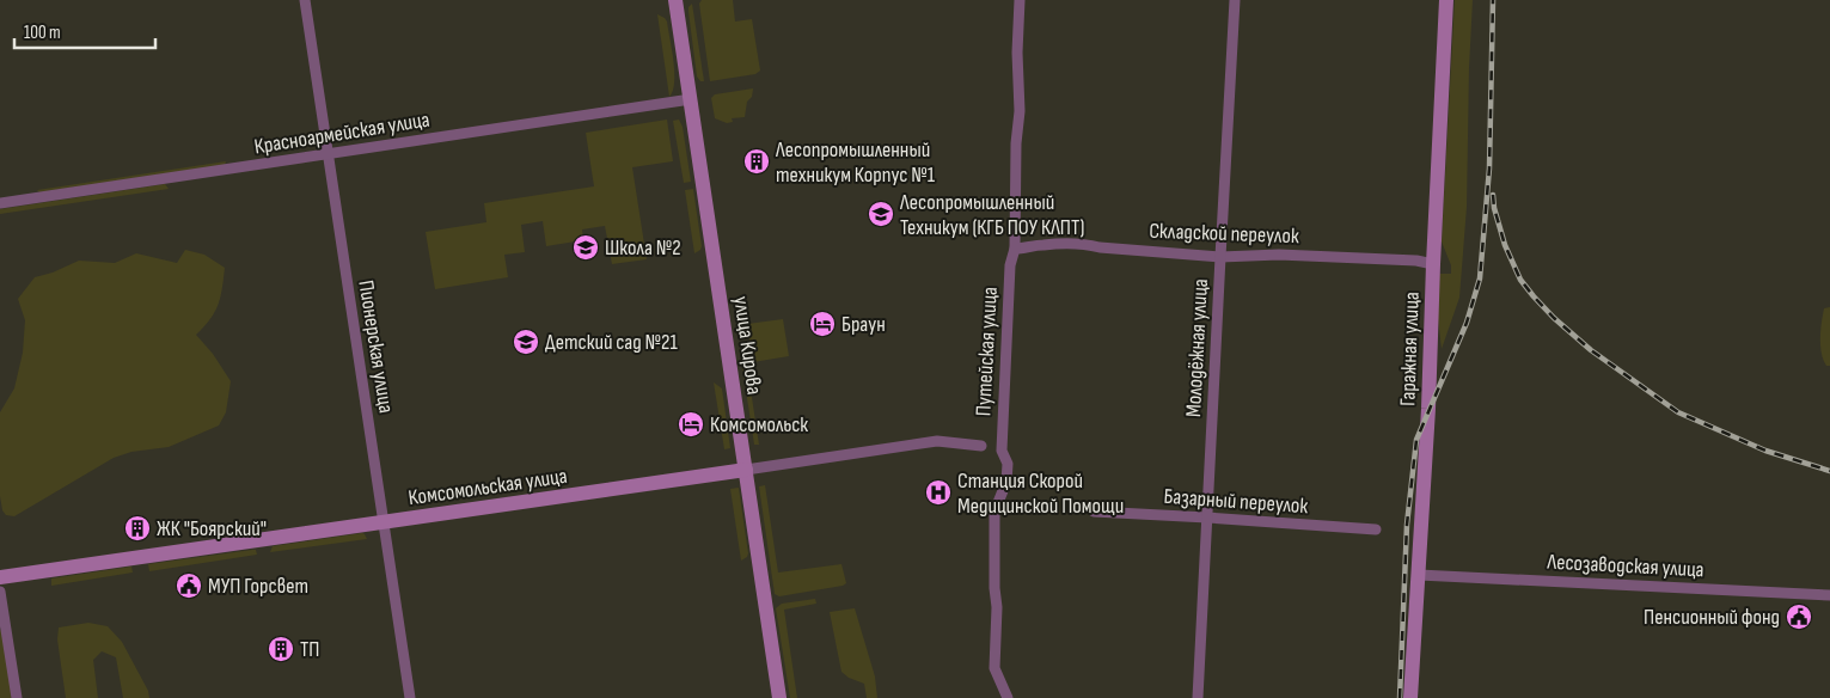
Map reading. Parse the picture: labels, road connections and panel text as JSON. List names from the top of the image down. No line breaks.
{"streets":{"street":["Красноармейская улица","Складской переулок","улица Кирова","Пионерская улица","Молодёжная улица","Гаражная улица","Путейская улица","Комсомольская улица","Базарный переулок","Лесозаводская улица"]},"crossings":[["Красноармейская улица","улица Кирова"],["Красноармейская улица","Пионерская улица"],["Складской переулок","Молодёжная улица"],["Складской переулок","Гаражная улица"],["Складской переулок","Путейская улица"],["улица Кирова","Комсомольская улица"],["Пионерская улица","Комсомольская улица"],["Молодёжная улица","Базарный переулок"],["Гаражная улица","Лесозаводская улица"]],"places":{"building":["Лесопромышленный техникум Корпус №1","ЖК \"Боярский\"","ТП"],"school or university":["Лесопромышленный Техникум (КГБ ПОУ КЛПТ)","Школа №2","Детский сад №21"],"hotel":["Браун","Комсомольск"],"hospital":["Станция Скорой Медицинской Помощи"],"public building":["МУП Горсвет","Пенсионный фонд"]},"scale_bar":"100 m"}
